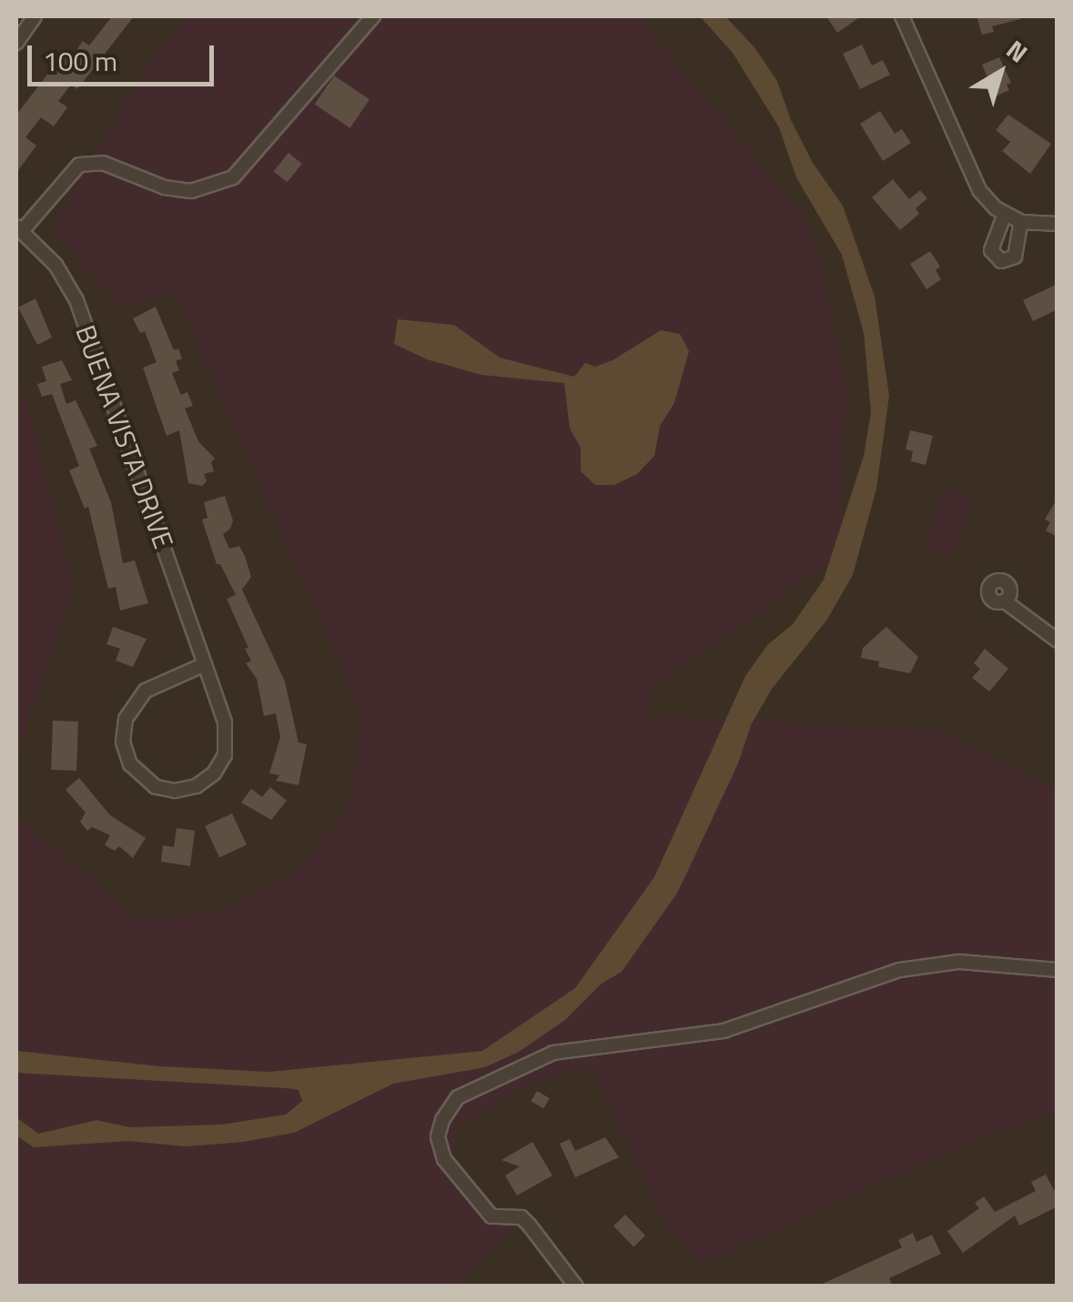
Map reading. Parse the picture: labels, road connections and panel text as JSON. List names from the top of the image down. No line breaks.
{"streets":{"street":["BUENA VISTA DRIVE"]},"scale_bar":"100 m","north":"top right"}
